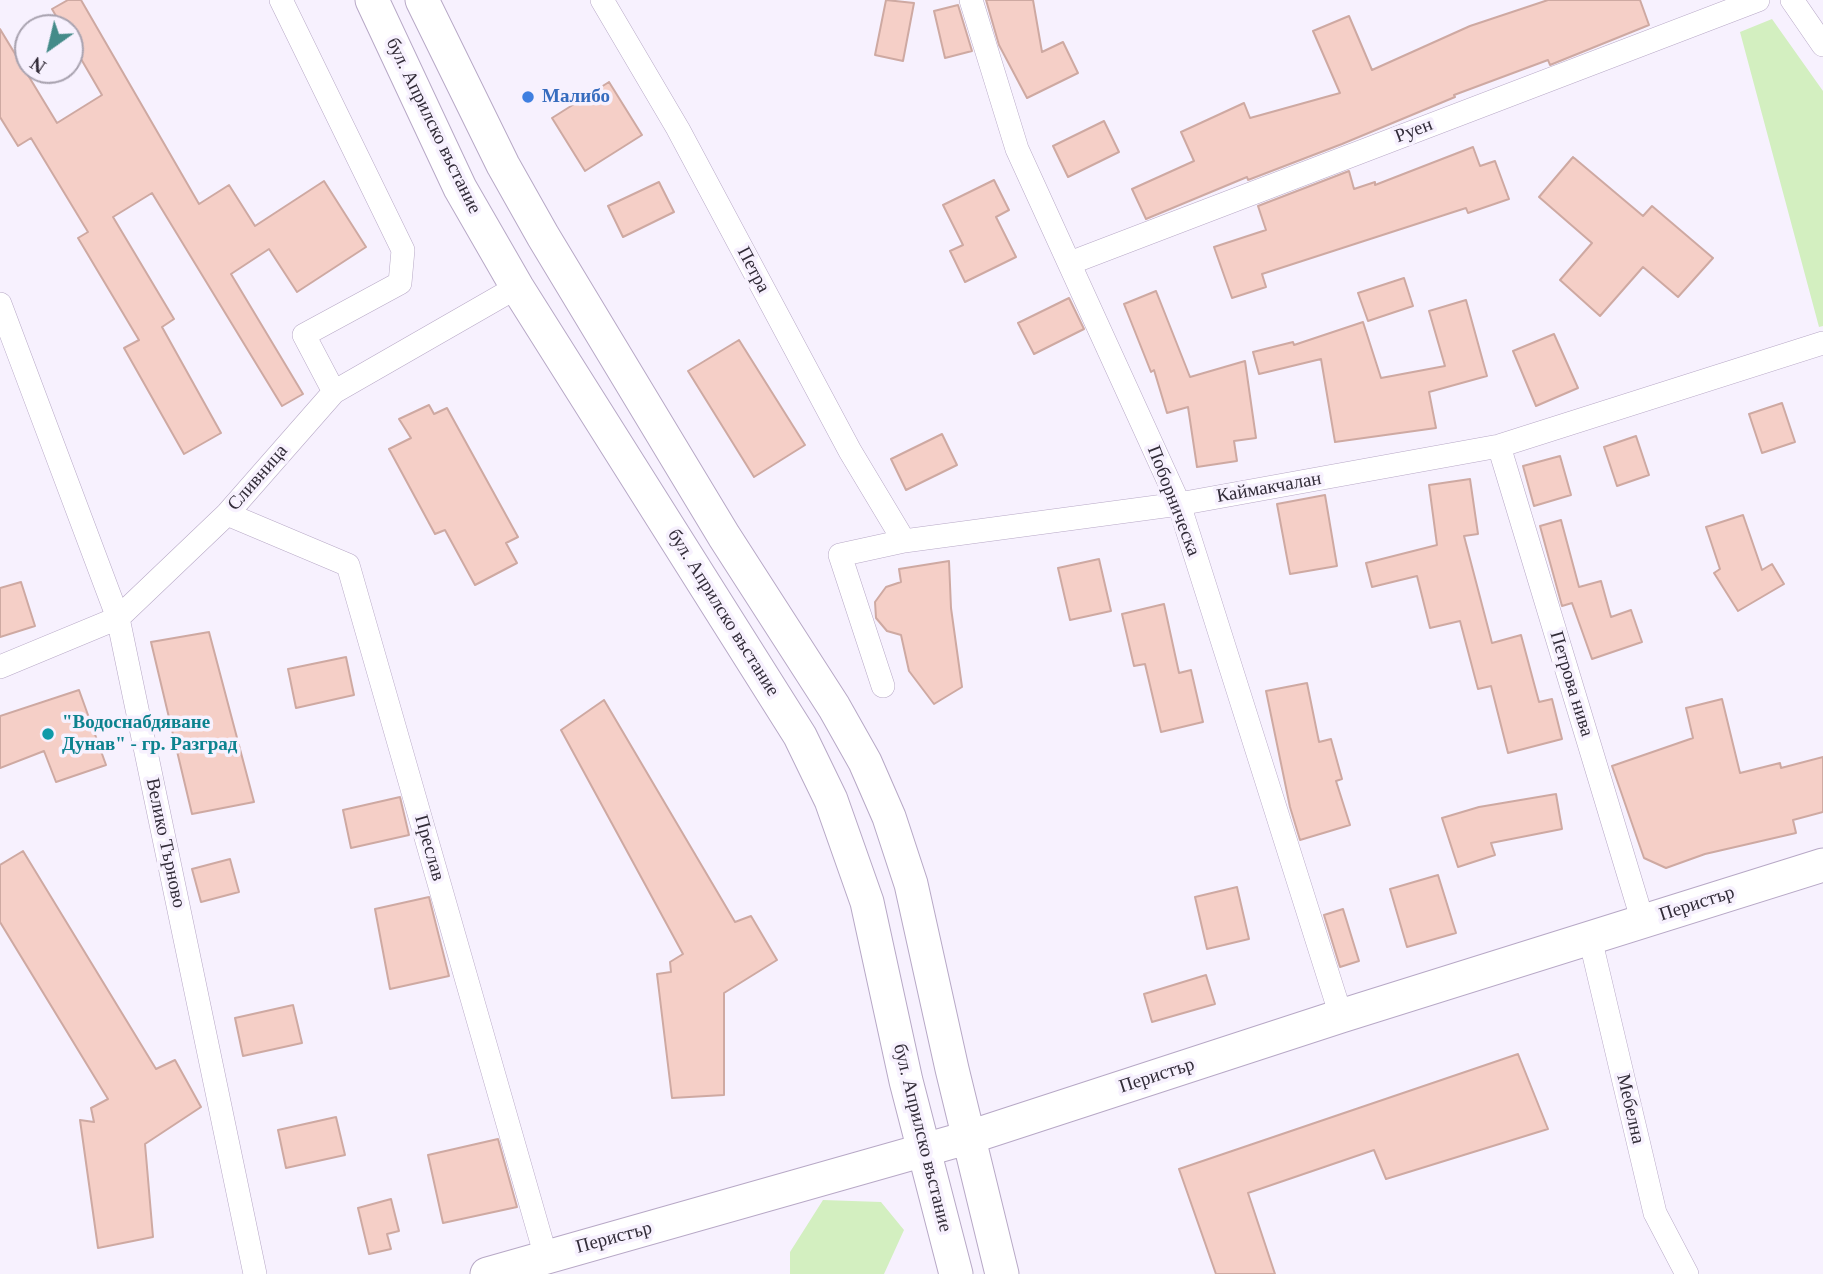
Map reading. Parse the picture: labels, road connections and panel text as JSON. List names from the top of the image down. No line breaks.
{"streets":{"street":["бул. Априлско въстание","Руен","Петра","Сливница","Каймакчалан","Поборническа","Петрова нива","Велико Търново","Преслав","Перистър","Мебелна"]},"crossings":[["бул. Априлско въстание","Сливница"],["бул. Априлско въстание","Перистър"],["Руен","Поборническа"],["Петра","Каймакчалан"],["Сливница","Велико Търново"],["Сливница","Преслав"],["Каймакчалан","Поборническа"],["Каймакчалан","Петрова нива"],["Поборническа","Перистър"],["Петрова нива","Перистър"],["Преслав","Перистър"],["Перистър","Мебелна"]],"places":["Малибо","\"Водоснабдяване Дунав\" - гр. Разград"],"north":"bottom left"}
